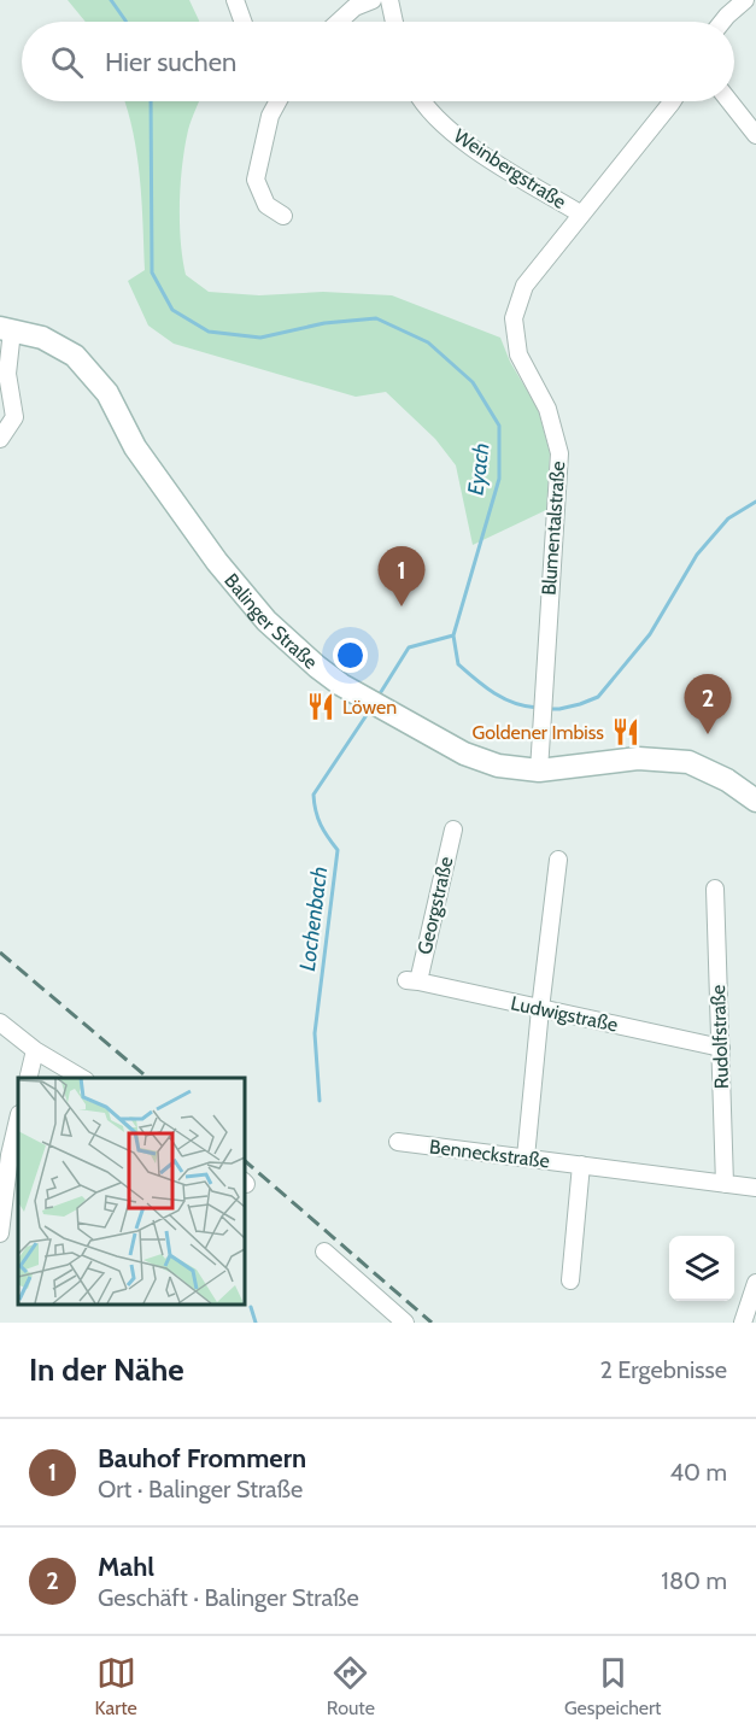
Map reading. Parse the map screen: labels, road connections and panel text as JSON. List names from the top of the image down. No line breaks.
{"streets":{"main road":["Balinger Straße"],"street":["Weinbergstraße","Blumentalstraße","Georgstraße","Ludwigstraße","Rudolfstraße","Benneckstraße"]},"crossings":[["Weinbergstraße","Blumentalstraße"],["Blumentalstraße","Balinger Straße"],["Georgstraße","Ludwigstraße"],["Ludwigstraße","Rudolfstraße"],["Rudolfstraße","Benneckstraße"]],"water":["Eyach","Lochenbach"],"places":{"restaurant":["Löwen","Goldener Imbiss"]},"page":{"search":"Hier suchen","pins":["1","2"],"heading":["In der Nähe","2 Ergebnisse"],"list":[{"mark":"1","name":"Bauhof Frommern","note":"Ort · Balinger Straße","value":"40 m"},{"mark":"2","name":"Mahl","note":"Geschäft · Balinger Straße","value":"180 m"}],"nav":["Karte","Route","Gespeichert"]}}
